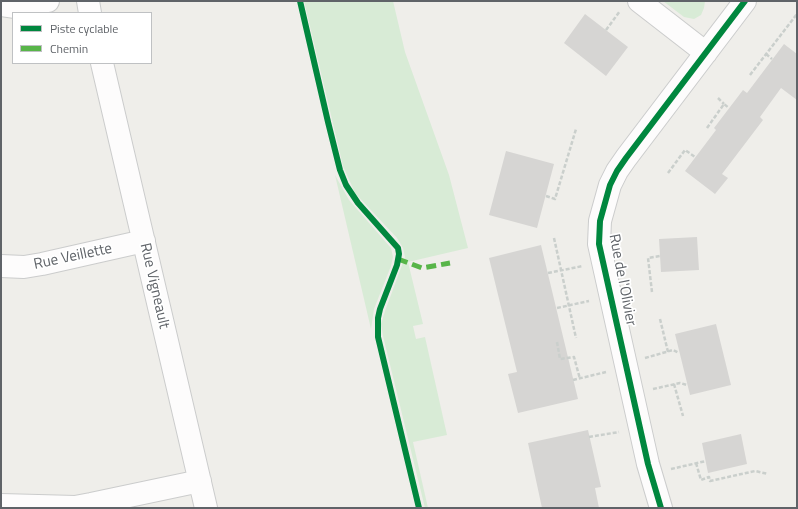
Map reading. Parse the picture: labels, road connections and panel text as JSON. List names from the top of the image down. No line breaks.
{"streets":{"street":["Rue Veillette","Rue de l'Olivier","Rue Vigneault"]},"crossings":[["Rue Veillette","Rue Vigneault"]],"legend":["Piste cyclable","Chemin"]}
